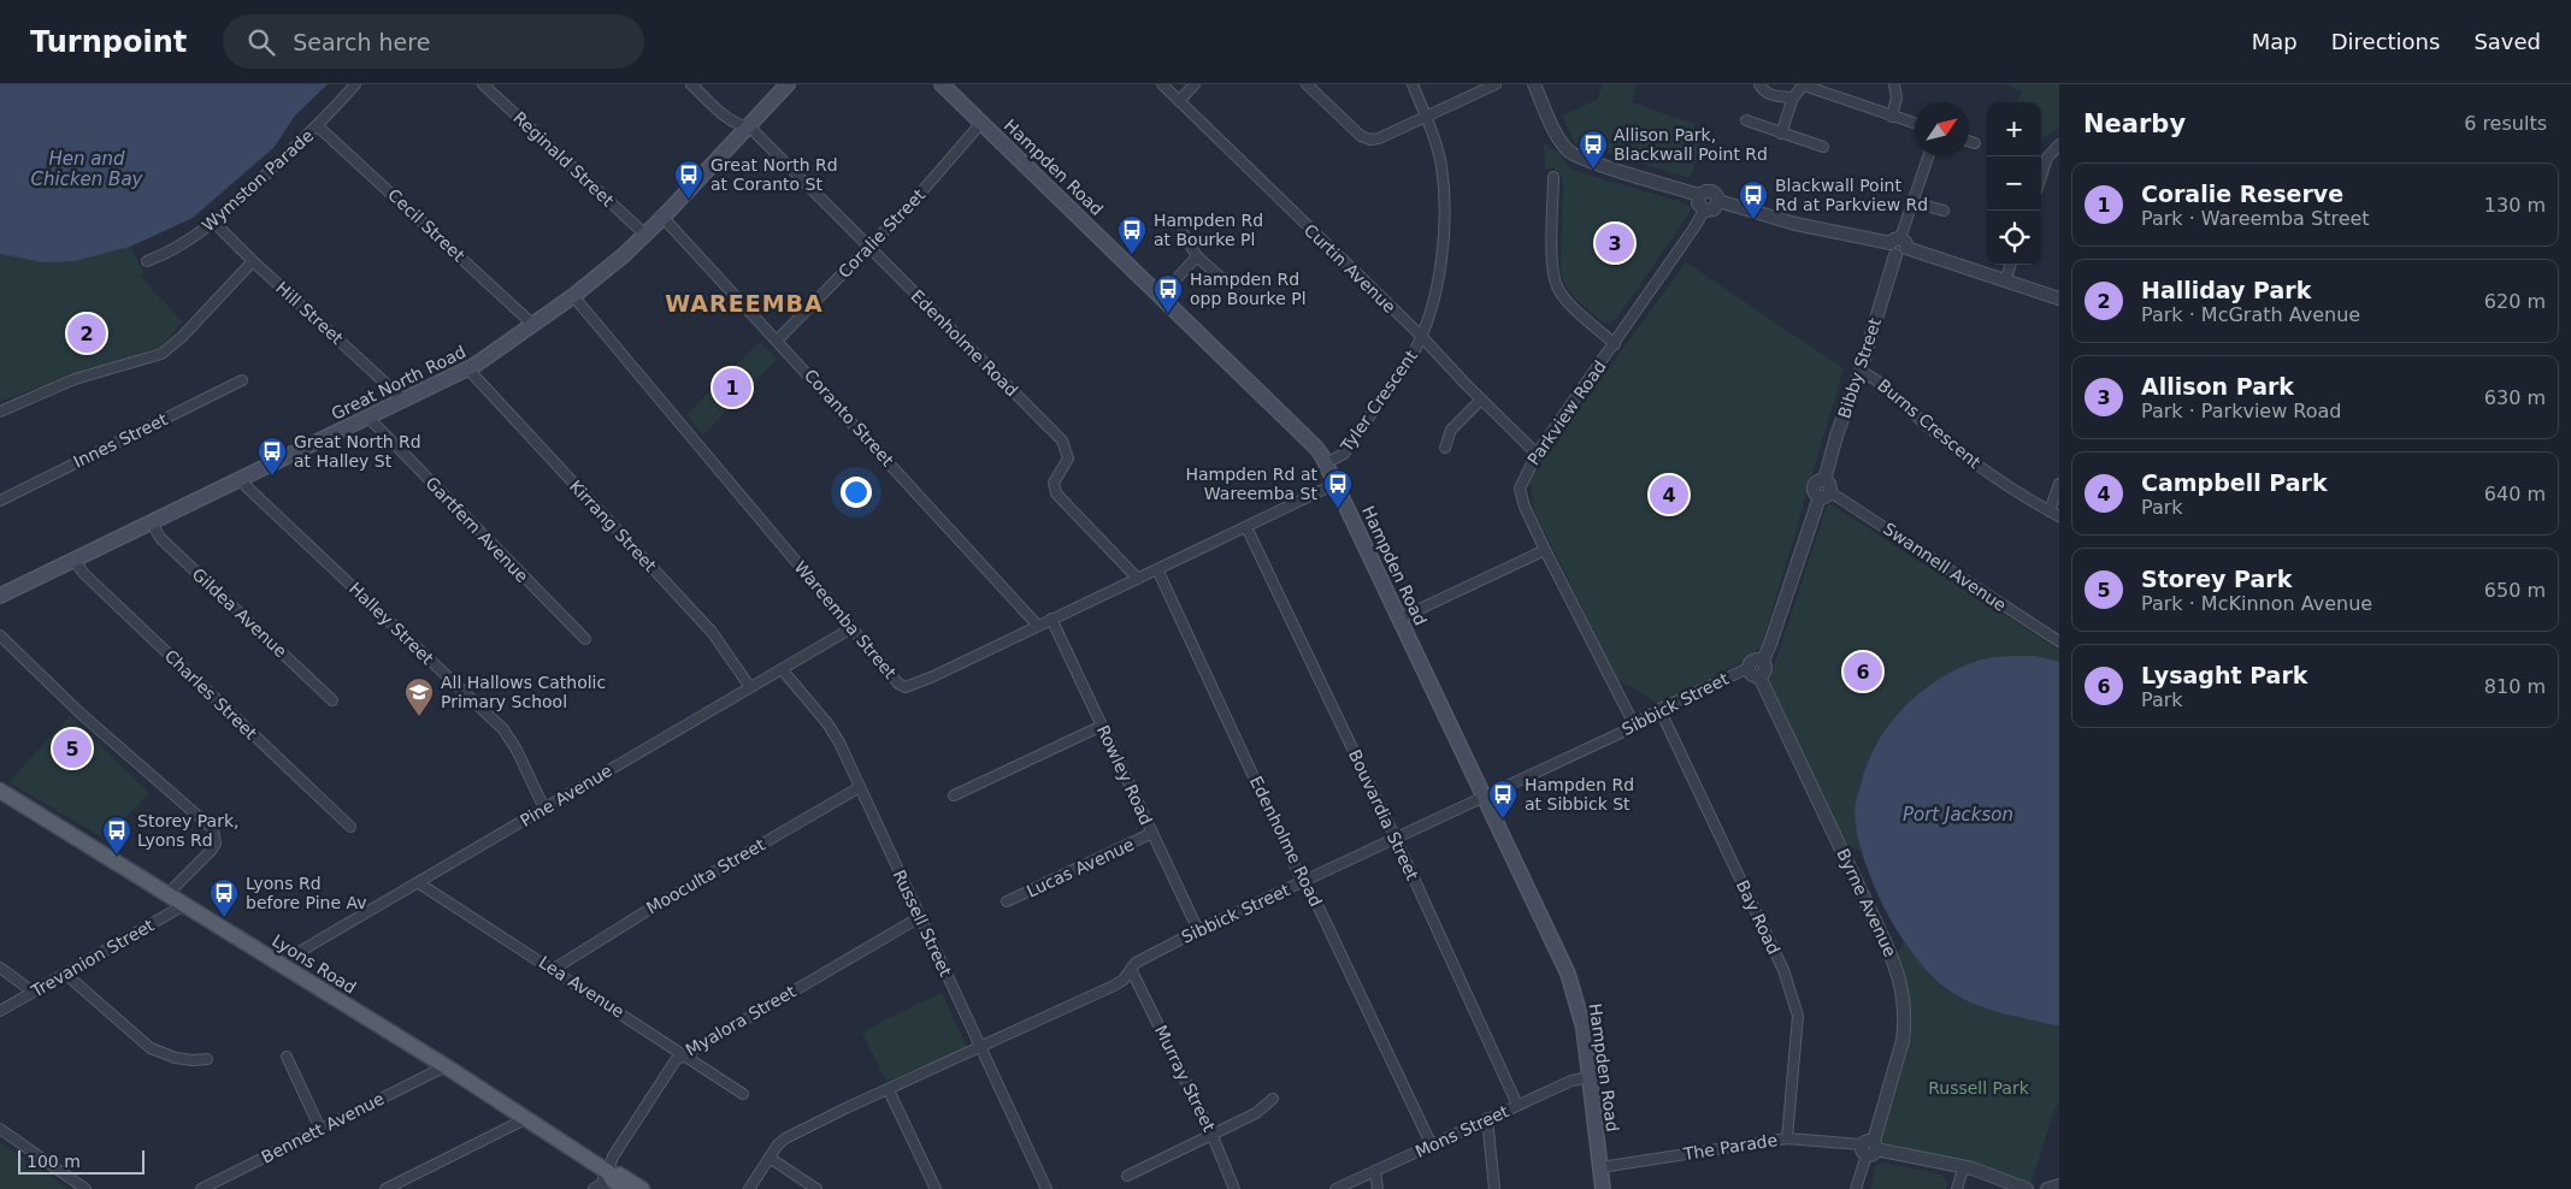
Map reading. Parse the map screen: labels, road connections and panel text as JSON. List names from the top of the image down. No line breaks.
{"streets":{"main road":["Hampden Road","Great North Road","Lyons Road"],"street":["Reginald Street","Wymston Parade","Cecil Street","Coralie Street","Curtin Avenue","Hill Street","Edenholme Road","Bibby Street","Tyler Crescent","Parkview Road","Coranto Street","Burns Crescent","Innes Street","Kirrang Street","Gartfern Avenue","Swannell Avenue","Gildea Avenue","Wareemba Street","Halley Street","Charles Street","Sibbick Street","Rowley Road","Pine Avenue","Bouvardia Street","Lucas Avenue","Mooculta Street","Byrne Avenue","Bay Road","Russell Street","Trevanion Street","Lea Avenue","Myalora Street","Murray Street","Bennett Avenue","Mons Street","The Parade"]},"crossings":[["Reginald Street","Great North Road"],["Hampden Road","Coralie Street"],["Hampden Road","Tyler Crescent"],["Hampden Road","Wareemba Street"],["Hampden Road","Sibbick Street"],["Hampden Road","Mons Street"],["Hampden Road","The Parade"],["Wymston Parade","Cecil Street"],["Wymston Parade","Hill Street"],["Cecil Street","Great North Road"],["Coralie Street","Edenholme Road"],["Coralie Street","Coranto Street"],["Curtin Avenue","Tyler Crescent"],["Curtin Avenue","Parkview Road"],["Hill Street","Great North Road"],["Edenholme Road","Great North Road"],["Edenholme Road","Wareemba Street"],["Edenholme Road","Sibbick Street"],["Edenholme Road","Mons Street"],["Bibby Street","Burns Crescent"],["Bibby Street","Swannell Avenue"],["Bibby Street","Sibbick Street"],["Bibby Street","Byrne Avenue"],["Great North Road","Coranto Street"],["Great North Road","Kirrang Street"],["Great North Road","Gartfern Avenue"],["Great North Road","Gildea Avenue"],["Great North Road","Wareemba Street"],["Great North Road","Halley Street"],["Great North Road","Charles Street"],["Parkview Road","Sibbick Street"],["Coranto Street","Wareemba Street"],["Kirrang Street","Pine Avenue"],["Wareemba Street","Rowley Road"],["Wareemba Street","Pine Avenue"],["Wareemba Street","Bouvardia Street"],["Halley Street","Pine Avenue"],["Sibbick Street","Rowley Road"],["Sibbick Street","Bouvardia Street"],["Sibbick Street","Byrne Avenue"],["Sibbick Street","Bay Road"],["Sibbick Street","Russell Street"],["Sibbick Street","Murray Street"],["Rowley Road","Lucas Avenue"],["Pine Avenue","Russell Street"],["Pine Avenue","Lyons Road"],["Pine Avenue","Lea Avenue"],["Bouvardia Street","Mons Street"],["Mooculta Street","Russell Street"],["Mooculta Street","Lea Avenue"],["Byrne Avenue","The Parade"],["Bay Road","The Parade"],["Russell Street","Myalora Street"],["Trevanion Street","Lyons Road"],["Lyons Road","Myalora Street"],["Lyons Road","Bennett Avenue"],["Lea Avenue","Myalora Street"]],"districts":["WAREEMBA"],"water":["Hen and Chicken Bay","Port Jackson"],"parks":["Russell Park"],"places":{"bus stop":["Allison Park, Blackwall Point Rd","Great North Rd at Coranto St","Blackwall Point Rd at Parkview Rd","Hampden Rd at Bourke Pl","Hampden Rd opp Bourke Pl","Great North Rd at Halley St","Hampden Rd at Wareemba St","Hampden Rd at Sibbick St","Storey Park, Lyons Rd","Lyons Rd before Pine Av"],"school or university":["All Hallows Catholic Primary School"]},"scale_bar":"100 m","north":"top right","page":{"header":"Turnpoint","search":"Search here","nav":["Map","Directions","Saved"],"heading":["Nearby","6 results"],"map_buttons":["+","−"],"list":[{"mark":"1","name":"Coralie Reserve","note":"Park · Wareemba Street","value":"130 m"},{"mark":"2","name":"Halliday Park","note":"Park · McGrath Avenue","value":"620 m"},{"mark":"3","name":"Allison Park","note":"Park · Parkview Road","value":"630 m"},{"mark":"4","name":"Campbell Park","note":"Park","value":"640 m"},{"mark":"5","name":"Storey Park","note":"Park · McKinnon Avenue","value":"650 m"},{"mark":"6","name":"Lysaght Park","note":"Park","value":"810 m"}],"pins":["3","2","1","4","6","5"],"scale":"100 m"}}
